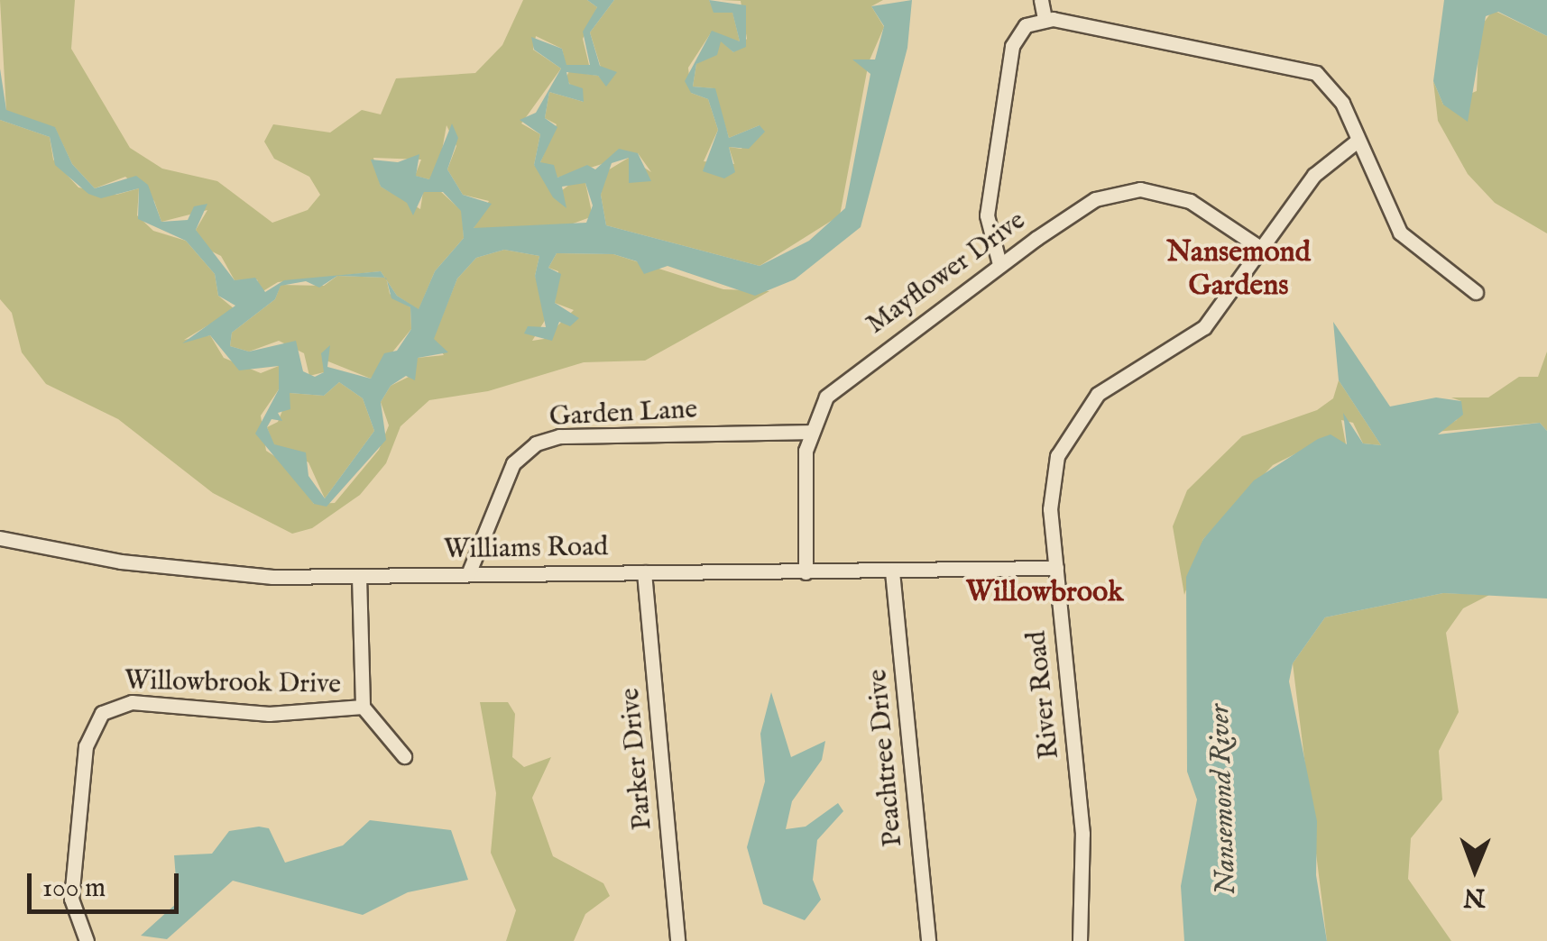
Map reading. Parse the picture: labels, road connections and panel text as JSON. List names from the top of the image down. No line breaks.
{"streets":{"street":["Mayflower Drive","Garden Lane","Williams Road","Willowbrook Drive","River Road","Peachtree Drive","Parker Drive"]},"crossings":[["Mayflower Drive","Garden Lane"],["Mayflower Drive","Williams Road"],["Mayflower Drive","River Road"],["Garden Lane","Williams Road"],["Williams Road","Willowbrook Drive"],["Williams Road","River Road"],["Williams Road","Peachtree Drive"],["Williams Road","Parker Drive"]],"districts":["Nansemond Gardens","Willowbrook"],"water":["Nansemond River"],"scale_bar":"100 m","north":"bottom"}
